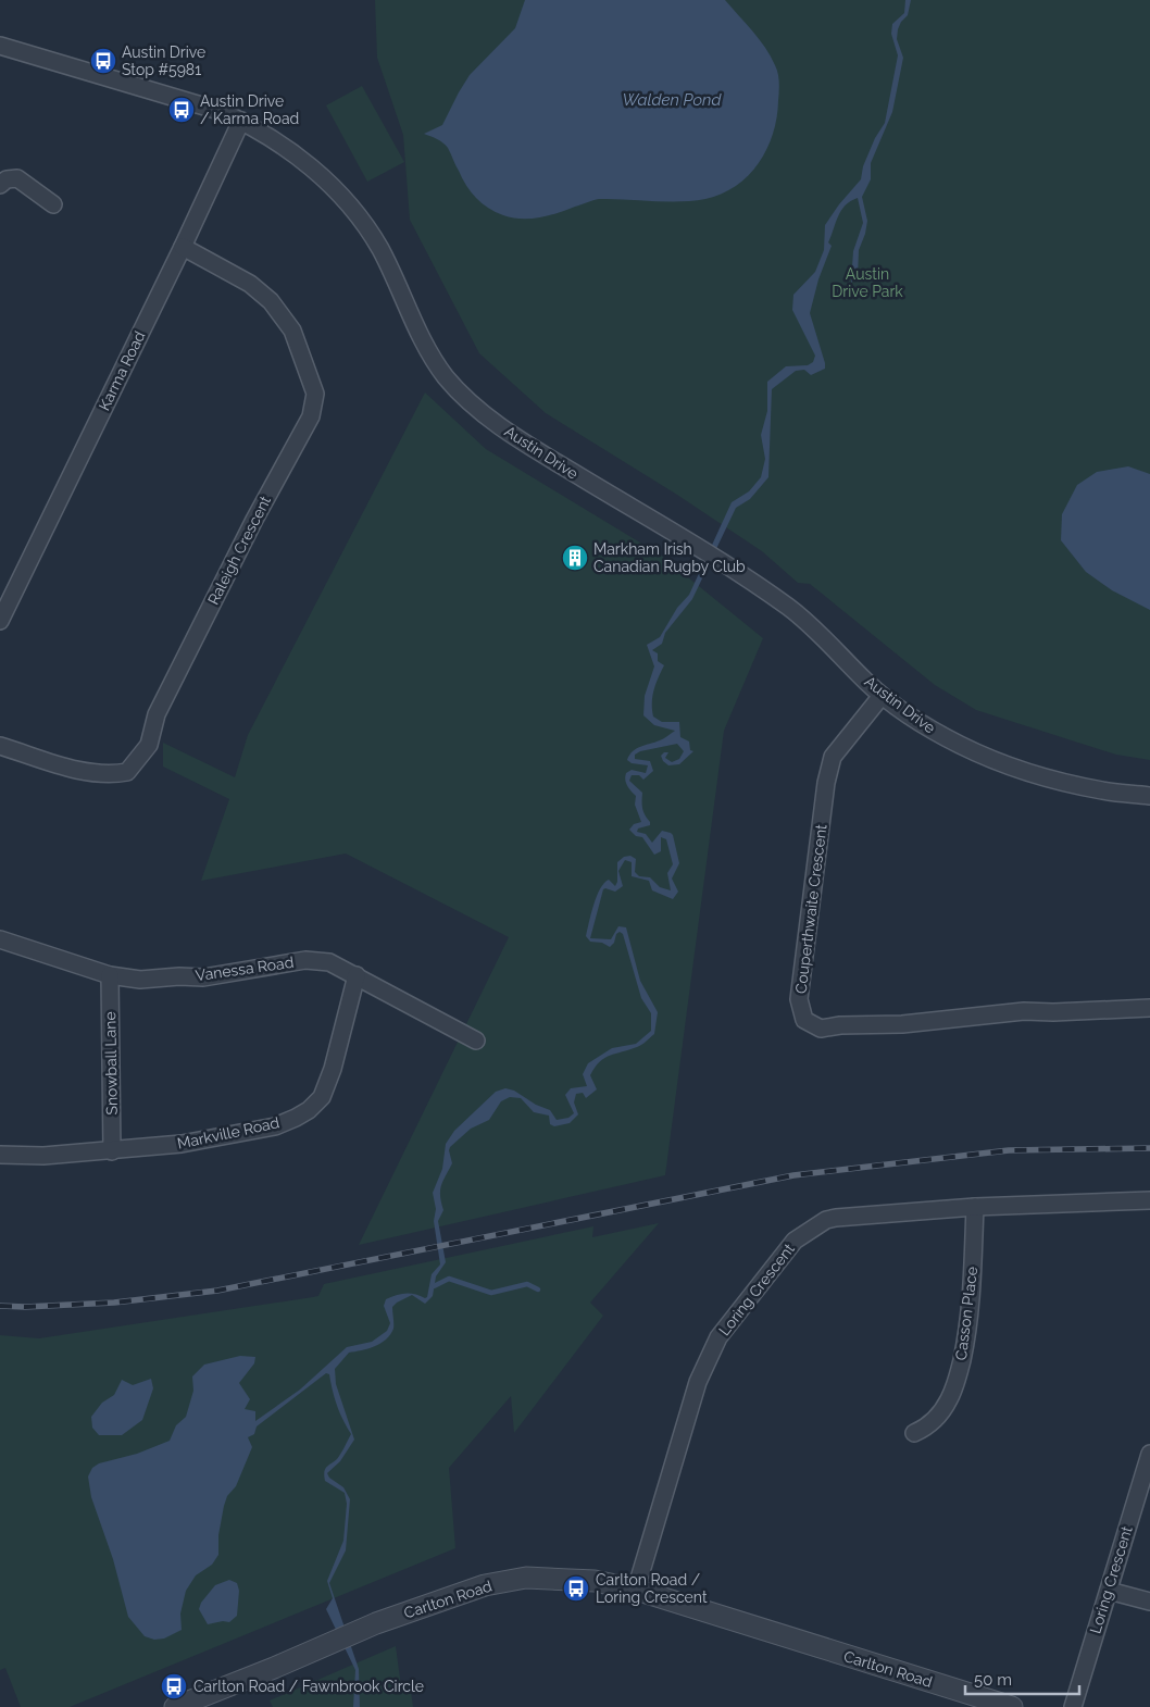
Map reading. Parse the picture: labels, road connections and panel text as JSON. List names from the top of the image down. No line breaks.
{"streets":{"street":["Karma Road","Austin Drive","Raleigh Crescent","Couperthwaite Crescent","Vanessa Road","Snowball Lane","Markville Road","Loring Crescent","Casson Place","Carlton Road"]},"crossings":[["Karma Road","Austin Drive"],["Karma Road","Raleigh Crescent"],["Austin Drive","Couperthwaite Crescent"],["Vanessa Road","Snowball Lane"],["Vanessa Road","Markville Road"],["Snowball Lane","Markville Road"],["Loring Crescent","Casson Place"],["Loring Crescent","Carlton Road"]],"water":["Walden Pond"],"parks":["Austin Drive Park"],"places":{"bus stop":["Austin Drive Stop #5981","Austin Drive / Karma Road","Carlton Road / Loring Crescent","Carlton Road / Fawnbrook Circle"],"building":["Markham Irish Canadian Rugby Club"]},"scale_bar":"50 m"}
